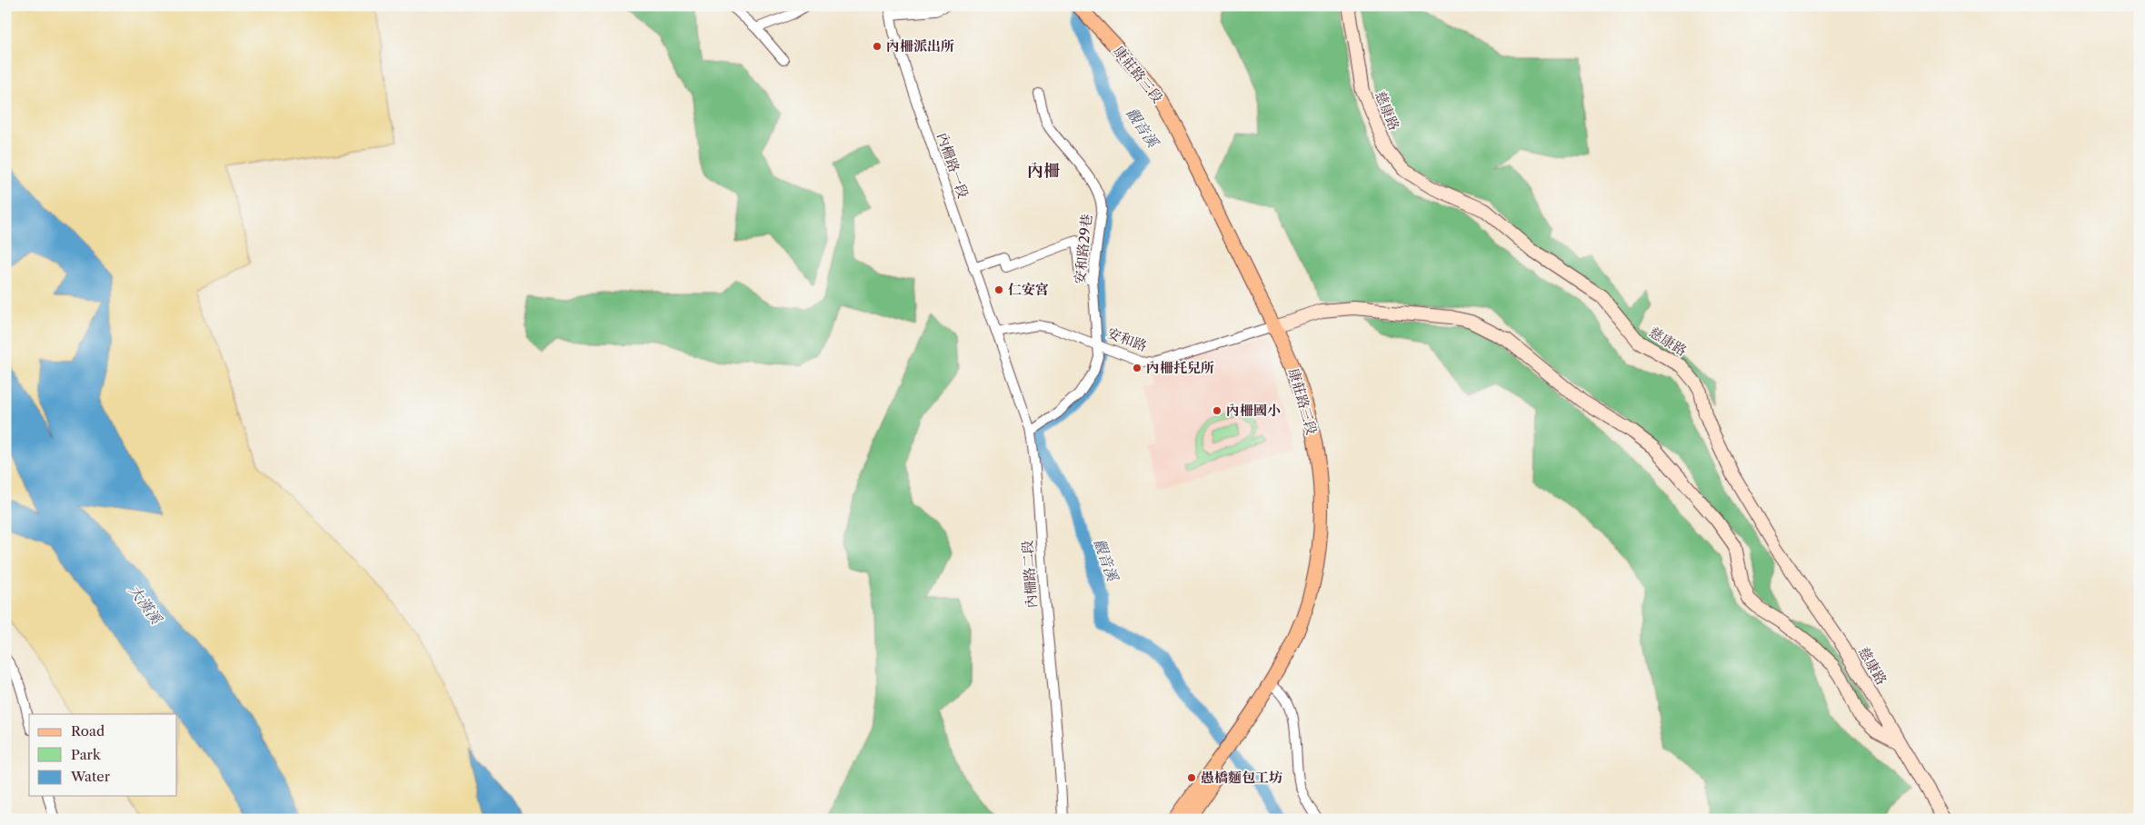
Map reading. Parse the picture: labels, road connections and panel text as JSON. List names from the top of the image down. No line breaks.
{"streets":{"main road":["康莊路三段"],"street":["慈康路","內柵路一段","安和路29巷","安和路","內柵路二段"]},"crossings":[["康莊路三段","安和路"],["內柵路一段","安和路"],["內柵路一段","內柵路二段"],["安和路29巷","安和路"],["安和路29巷","內柵路二段"],["安和路","內柵路二段"]],"districts":["內柵"],"water":["觀音溪","大漢溪"],"places":["內柵派出所","仁安宮","內柵托兒所","內柵國小","愚橋麵包工坊"],"legend":["Road","Park","Water"]}
